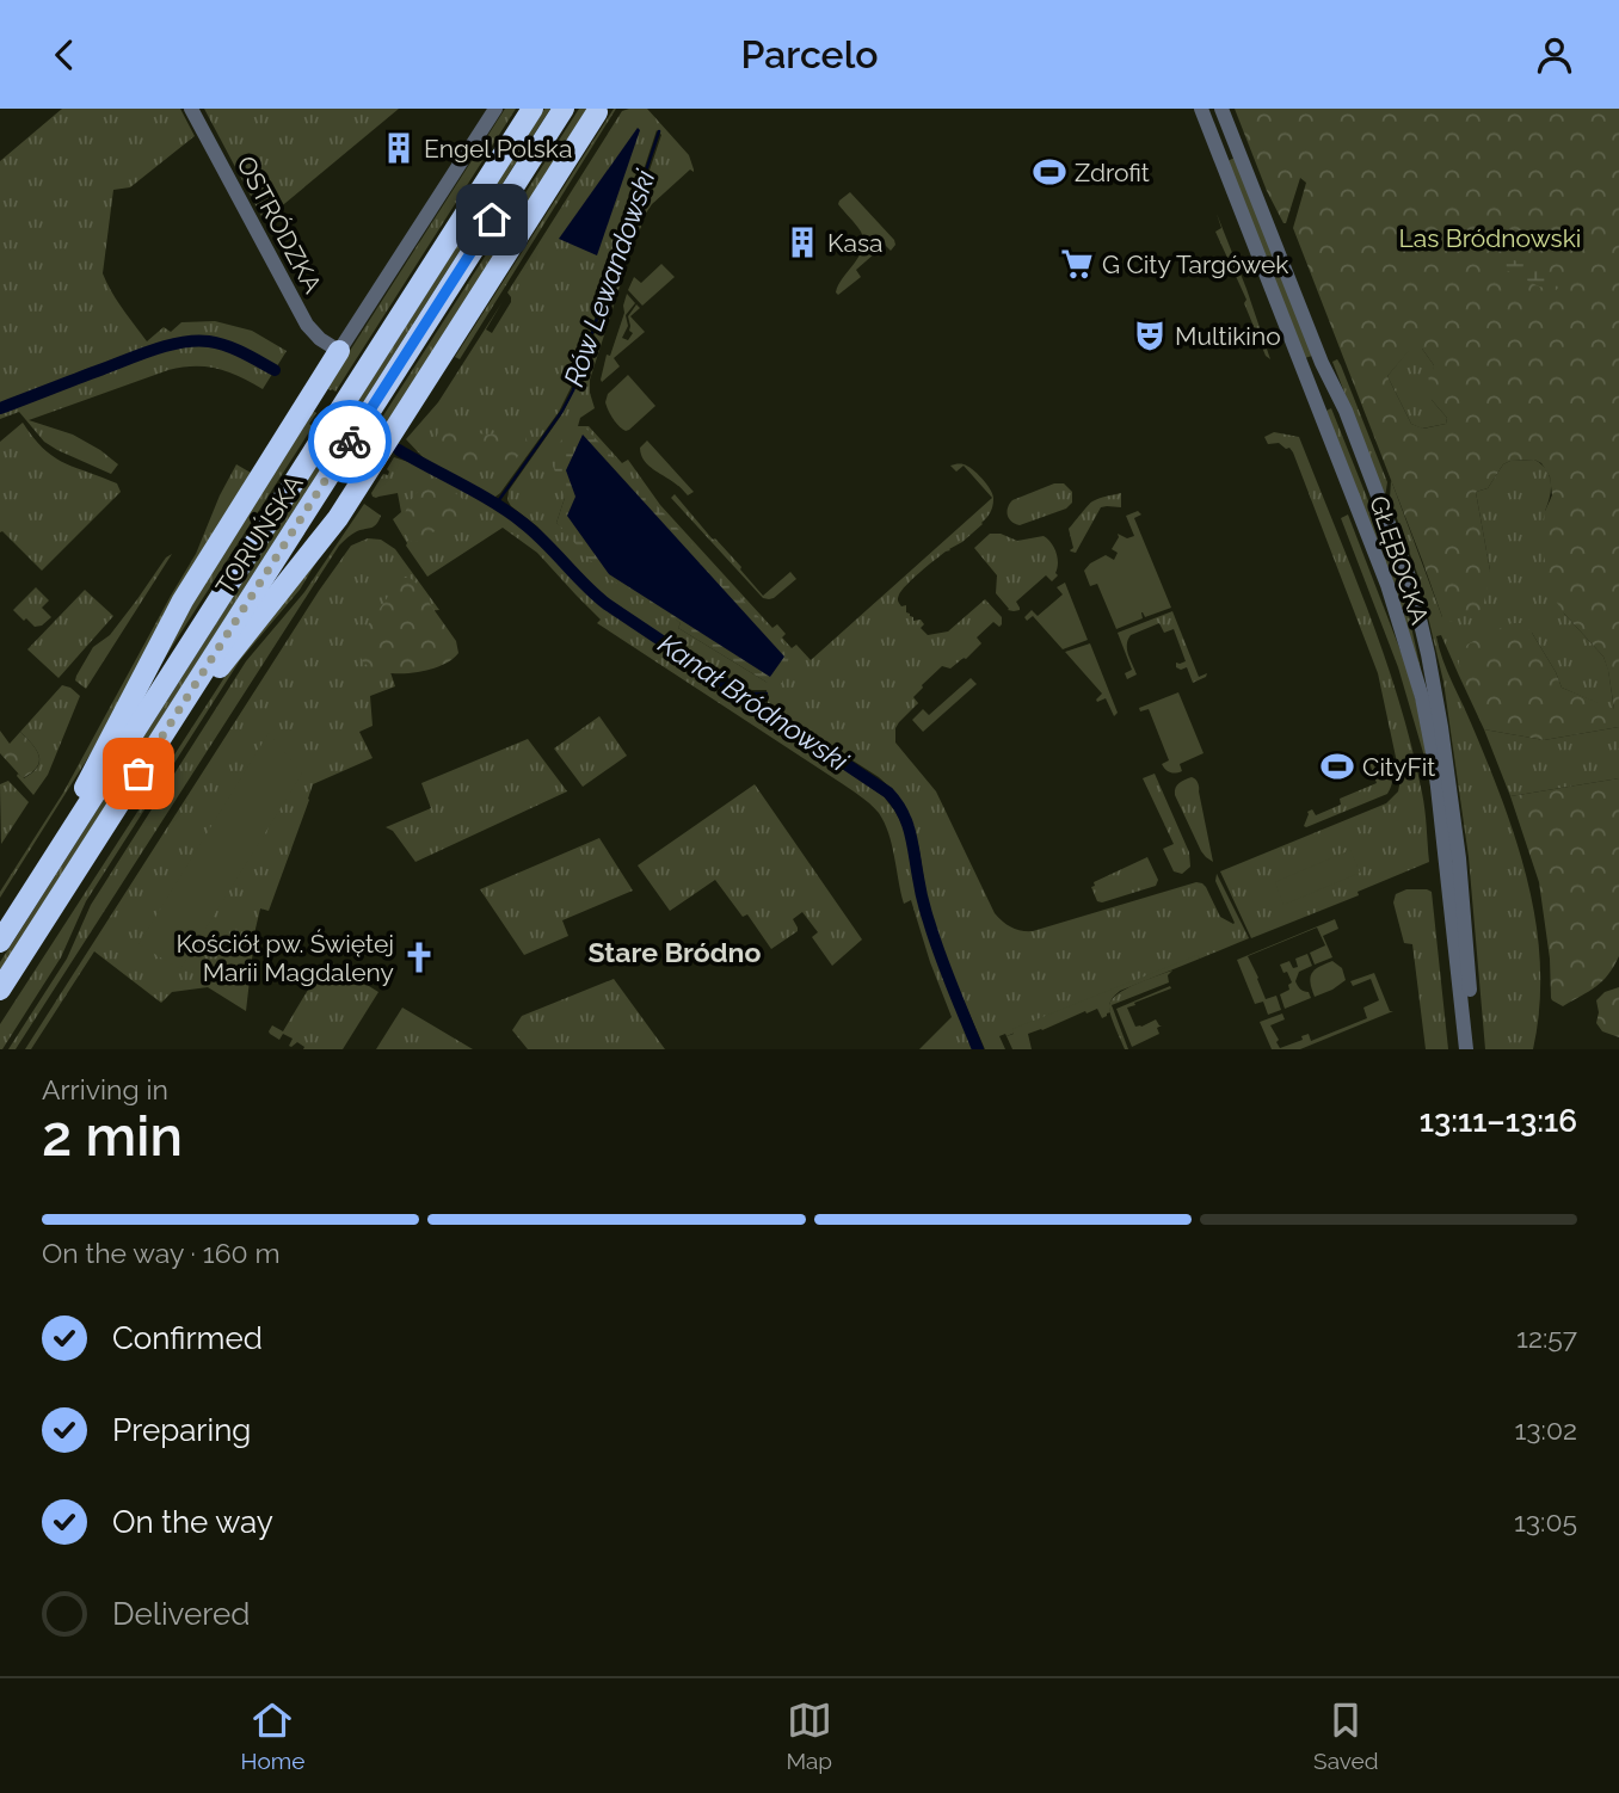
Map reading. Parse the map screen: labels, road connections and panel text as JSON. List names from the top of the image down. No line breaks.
{"streets":{"highway":["TORUŃSKA"],"street":["OSTRÓDZKA","GŁĘBOCKA"]},"districts":["Stare Bródno"],"water":["Rów Lewandowski","Kanał Bródnowski"],"parks":["Las Bródnowski"],"places":{"building":["Engel Polska","Kasa"],"sports":["Zdrofit","CityFit"],"supermarket":["G City Targówek"],"theatre":["Multikino"],"church":["Kościół pw. Świętej Marii Magdaleny"]},"page":{"header":"Parcelo","heading":["2 min","Arriving in","13:11–13:16"],"bar":"On the way · 160 m","list":[["Confirmed","12:57"],["Preparing","13:02"],["On the way","13:05"],"Delivered"],"tabs":["Home","Map","Saved"]}}
